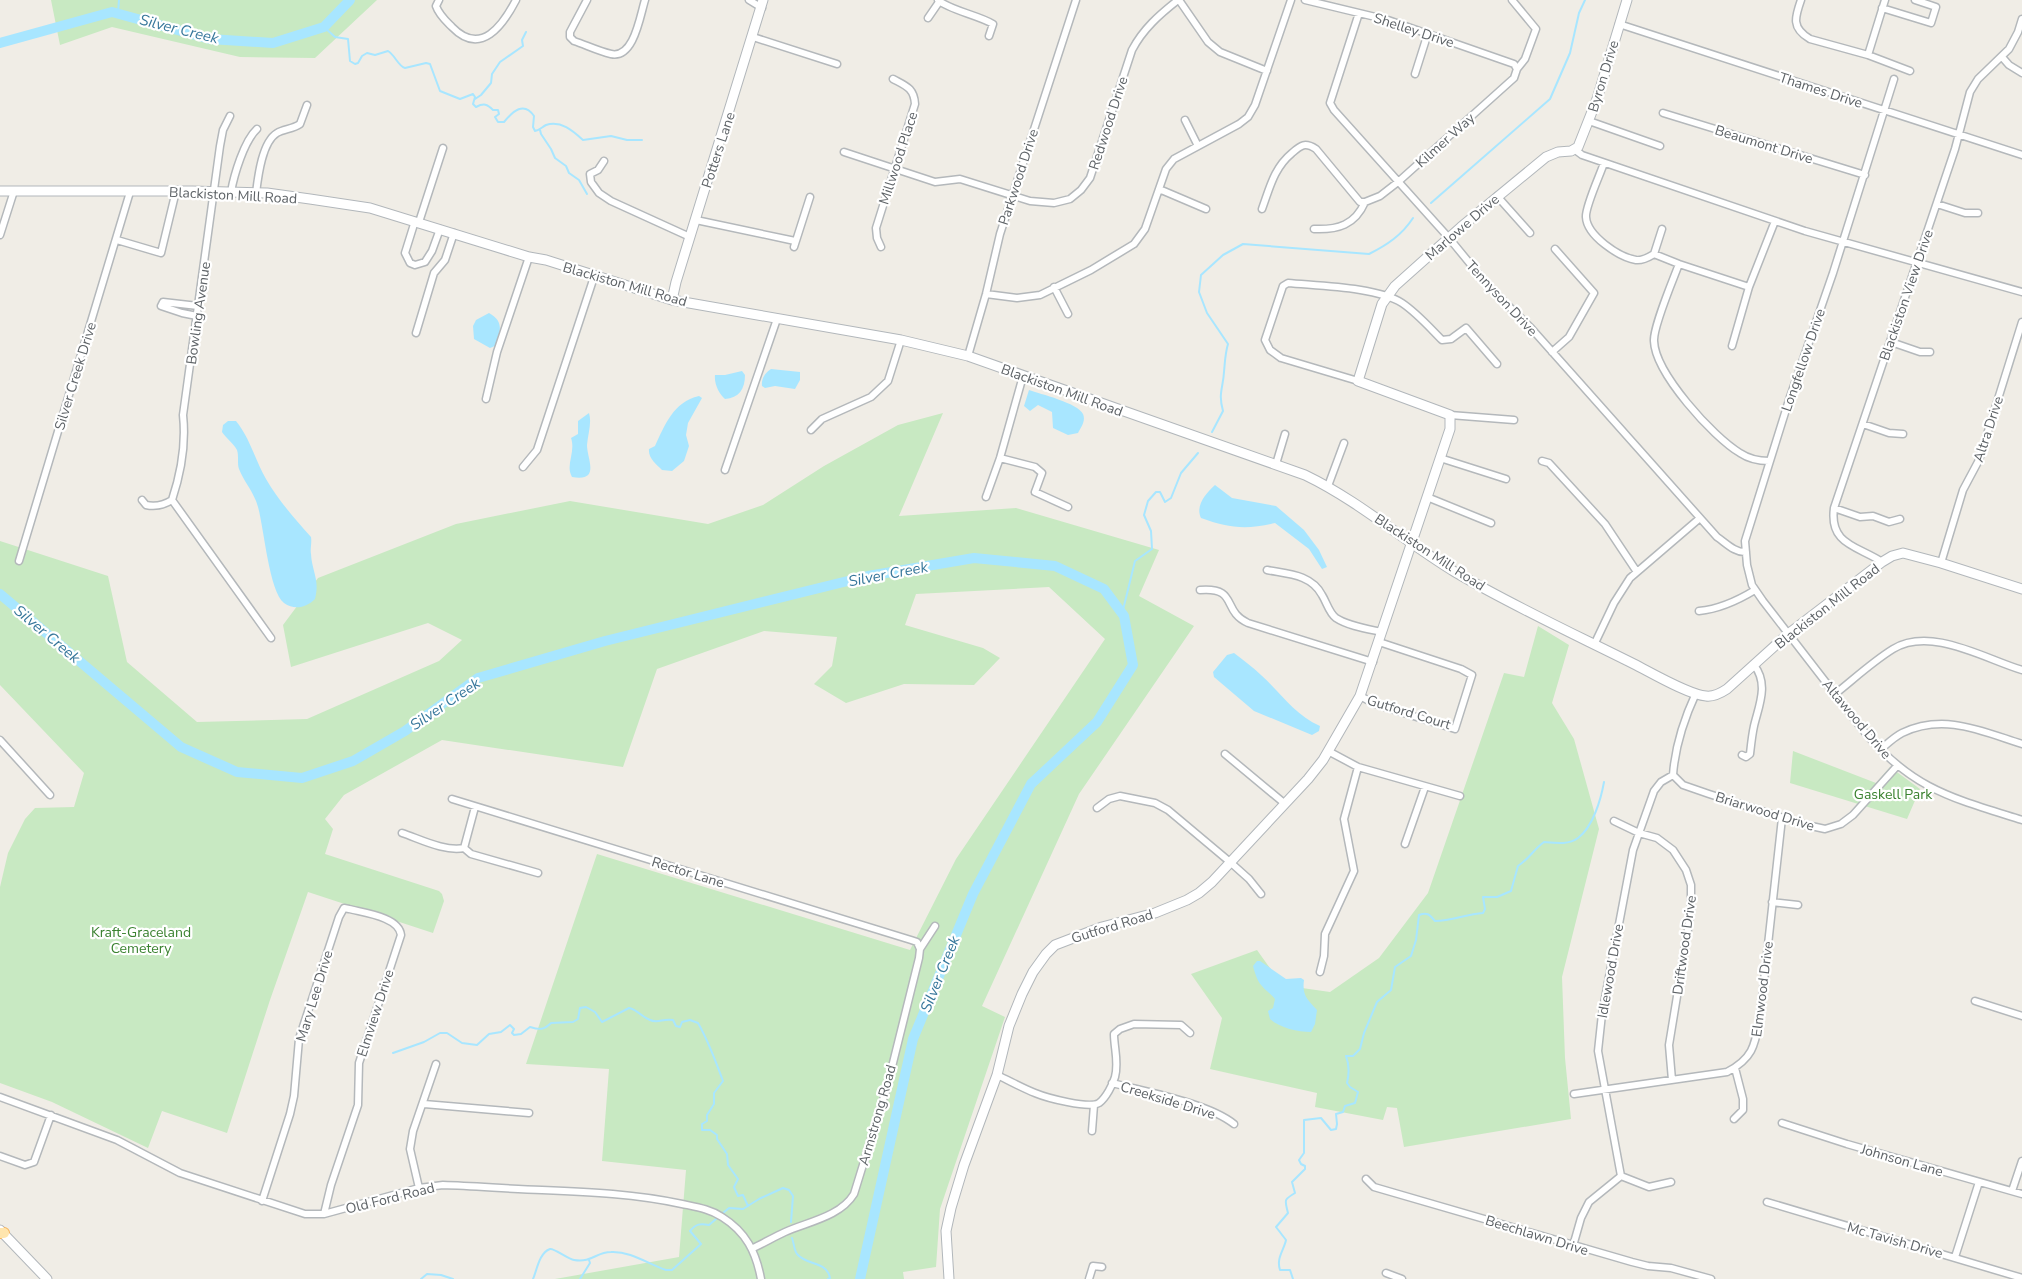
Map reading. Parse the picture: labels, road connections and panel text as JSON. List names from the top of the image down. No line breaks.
{"streets":{"main road":["Byron Drive","Potters Lane","Blackiston Mill Road","Marlowe Drive","Gutford Road"],"street":["Shelley Drive","Thames Drive","Redwood Drive","Kilmer Way","Beaumont Drive","Millwood Place","Parkwood Drive","Blackiston View Drive","Tennyson Drive","Bowling Avenue","Longfellow Drive","Silver Creek Drive","Altra Drive","Gutford Court","Altawood Drive","Briarwood Drive","Rector Lane","Driftwood Drive","Idlewood Drive","Elmwood Drive","Mary Lee Drive","Elmview Drive","Creekside Drive","Armstrong Road","Johnson Lane","Old Ford Road","Beechlawn Drive","Mc Tavish Drive"]},"crossings":[["Shelley Drive","Kilmer Way"],["Shelley Drive","Tennyson Drive"],["Byron Drive","Thames Drive"],["Byron Drive","Marlowe Drive"],["Thames Drive","Blackiston View Drive"],["Thames Drive","Longfellow Drive"],["Redwood Drive","Millwood Place"],["Redwood Drive","Parkwood Drive"],["Kilmer Way","Tennyson Drive"],["Beaumont Drive","Longfellow Drive"],["Potters Lane","Blackiston Mill Road"],["Parkwood Drive","Blackiston Mill Road"],["Blackiston Mill Road","Blackiston View Drive"],["Blackiston Mill Road","Bowling Avenue"],["Blackiston Mill Road","Longfellow Drive"],["Blackiston Mill Road","Silver Creek Drive"],["Blackiston Mill Road","Altra Drive"],["Blackiston Mill Road","Altawood Drive"],["Blackiston Mill Road","Gutford Road"],["Marlowe Drive","Tennyson Drive"],["Tennyson Drive","Longfellow Drive"],["Longfellow Drive","Altawood Drive"],["Gutford Court","Gutford Road"],["Altawood Drive","Briarwood Drive"],["Briarwood Drive","Idlewood Drive"],["Briarwood Drive","Elmwood Drive"],["Rector Lane","Armstrong Road"],["Driftwood Drive","Idlewood Drive"],["Driftwood Drive","Elmwood Drive"],["Idlewood Drive","Elmwood Drive"],["Mary Lee Drive","Elmview Drive"],["Mary Lee Drive","Old Ford Road"],["Elmview Drive","Old Ford Road"],["Armstrong Road","Old Ford Road"]],"water":["Silver Creek"],"parks":["Gaskell Park","Kraft-Graceland Cemetery"]}
